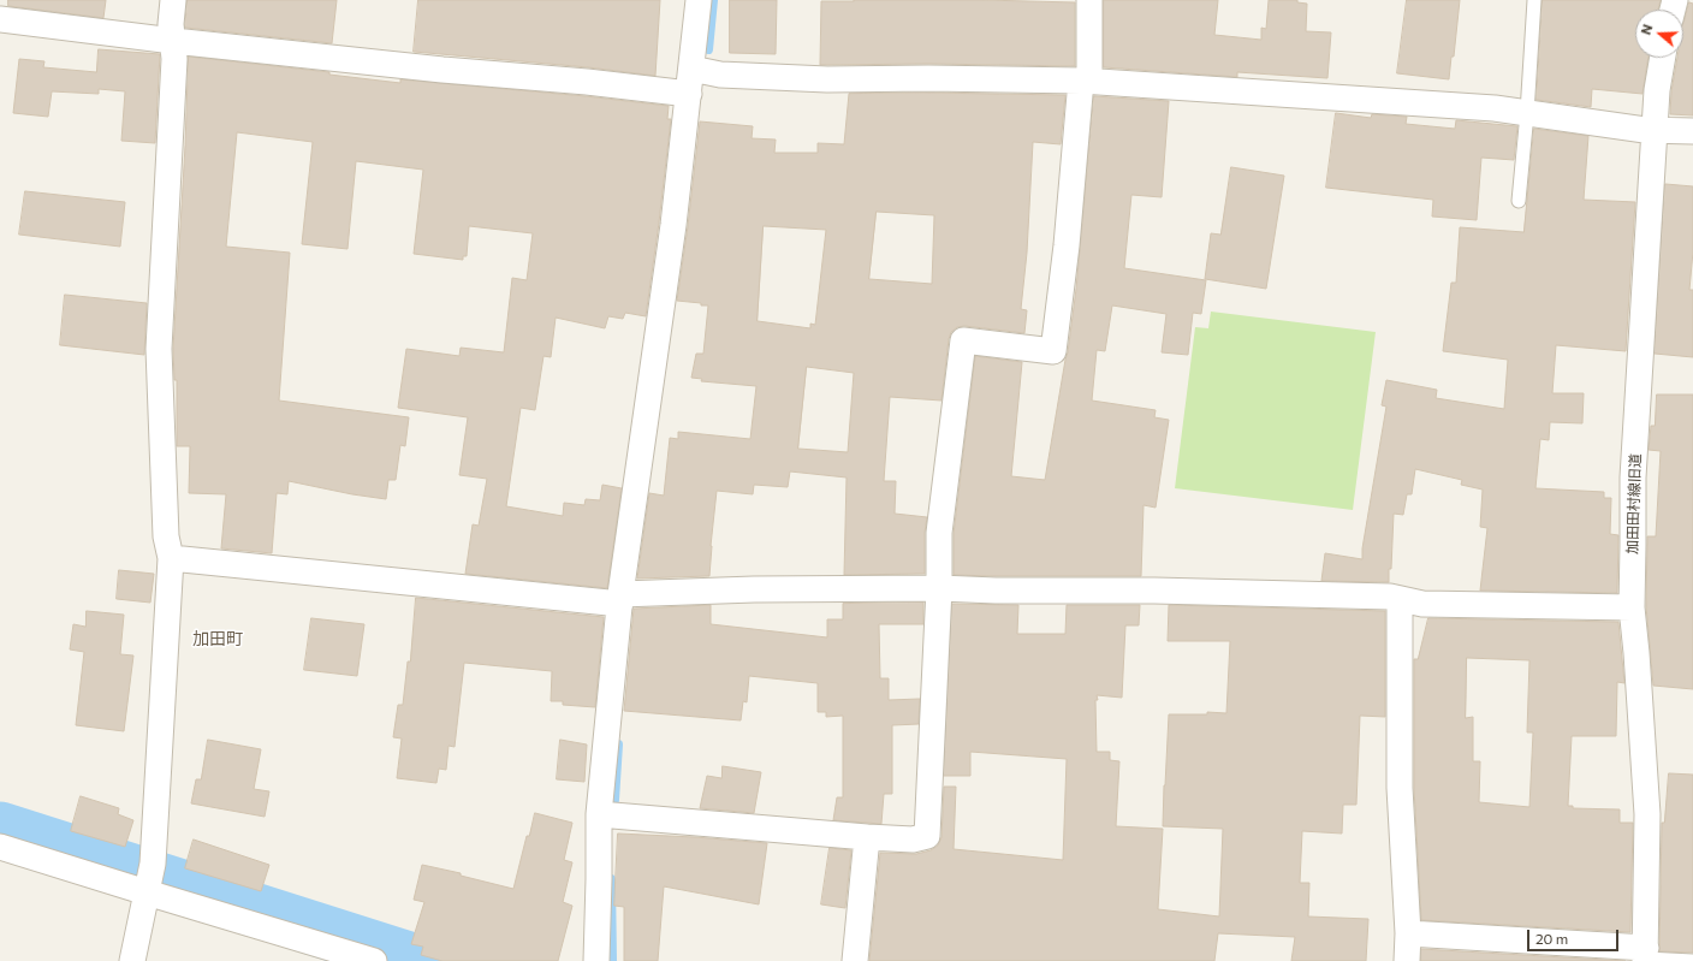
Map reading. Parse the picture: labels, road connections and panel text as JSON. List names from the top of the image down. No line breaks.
{"streets":{"street":["加田田村線旧道"]},"districts":["加田町"],"scale_bar":"20 m","north":"left"}
